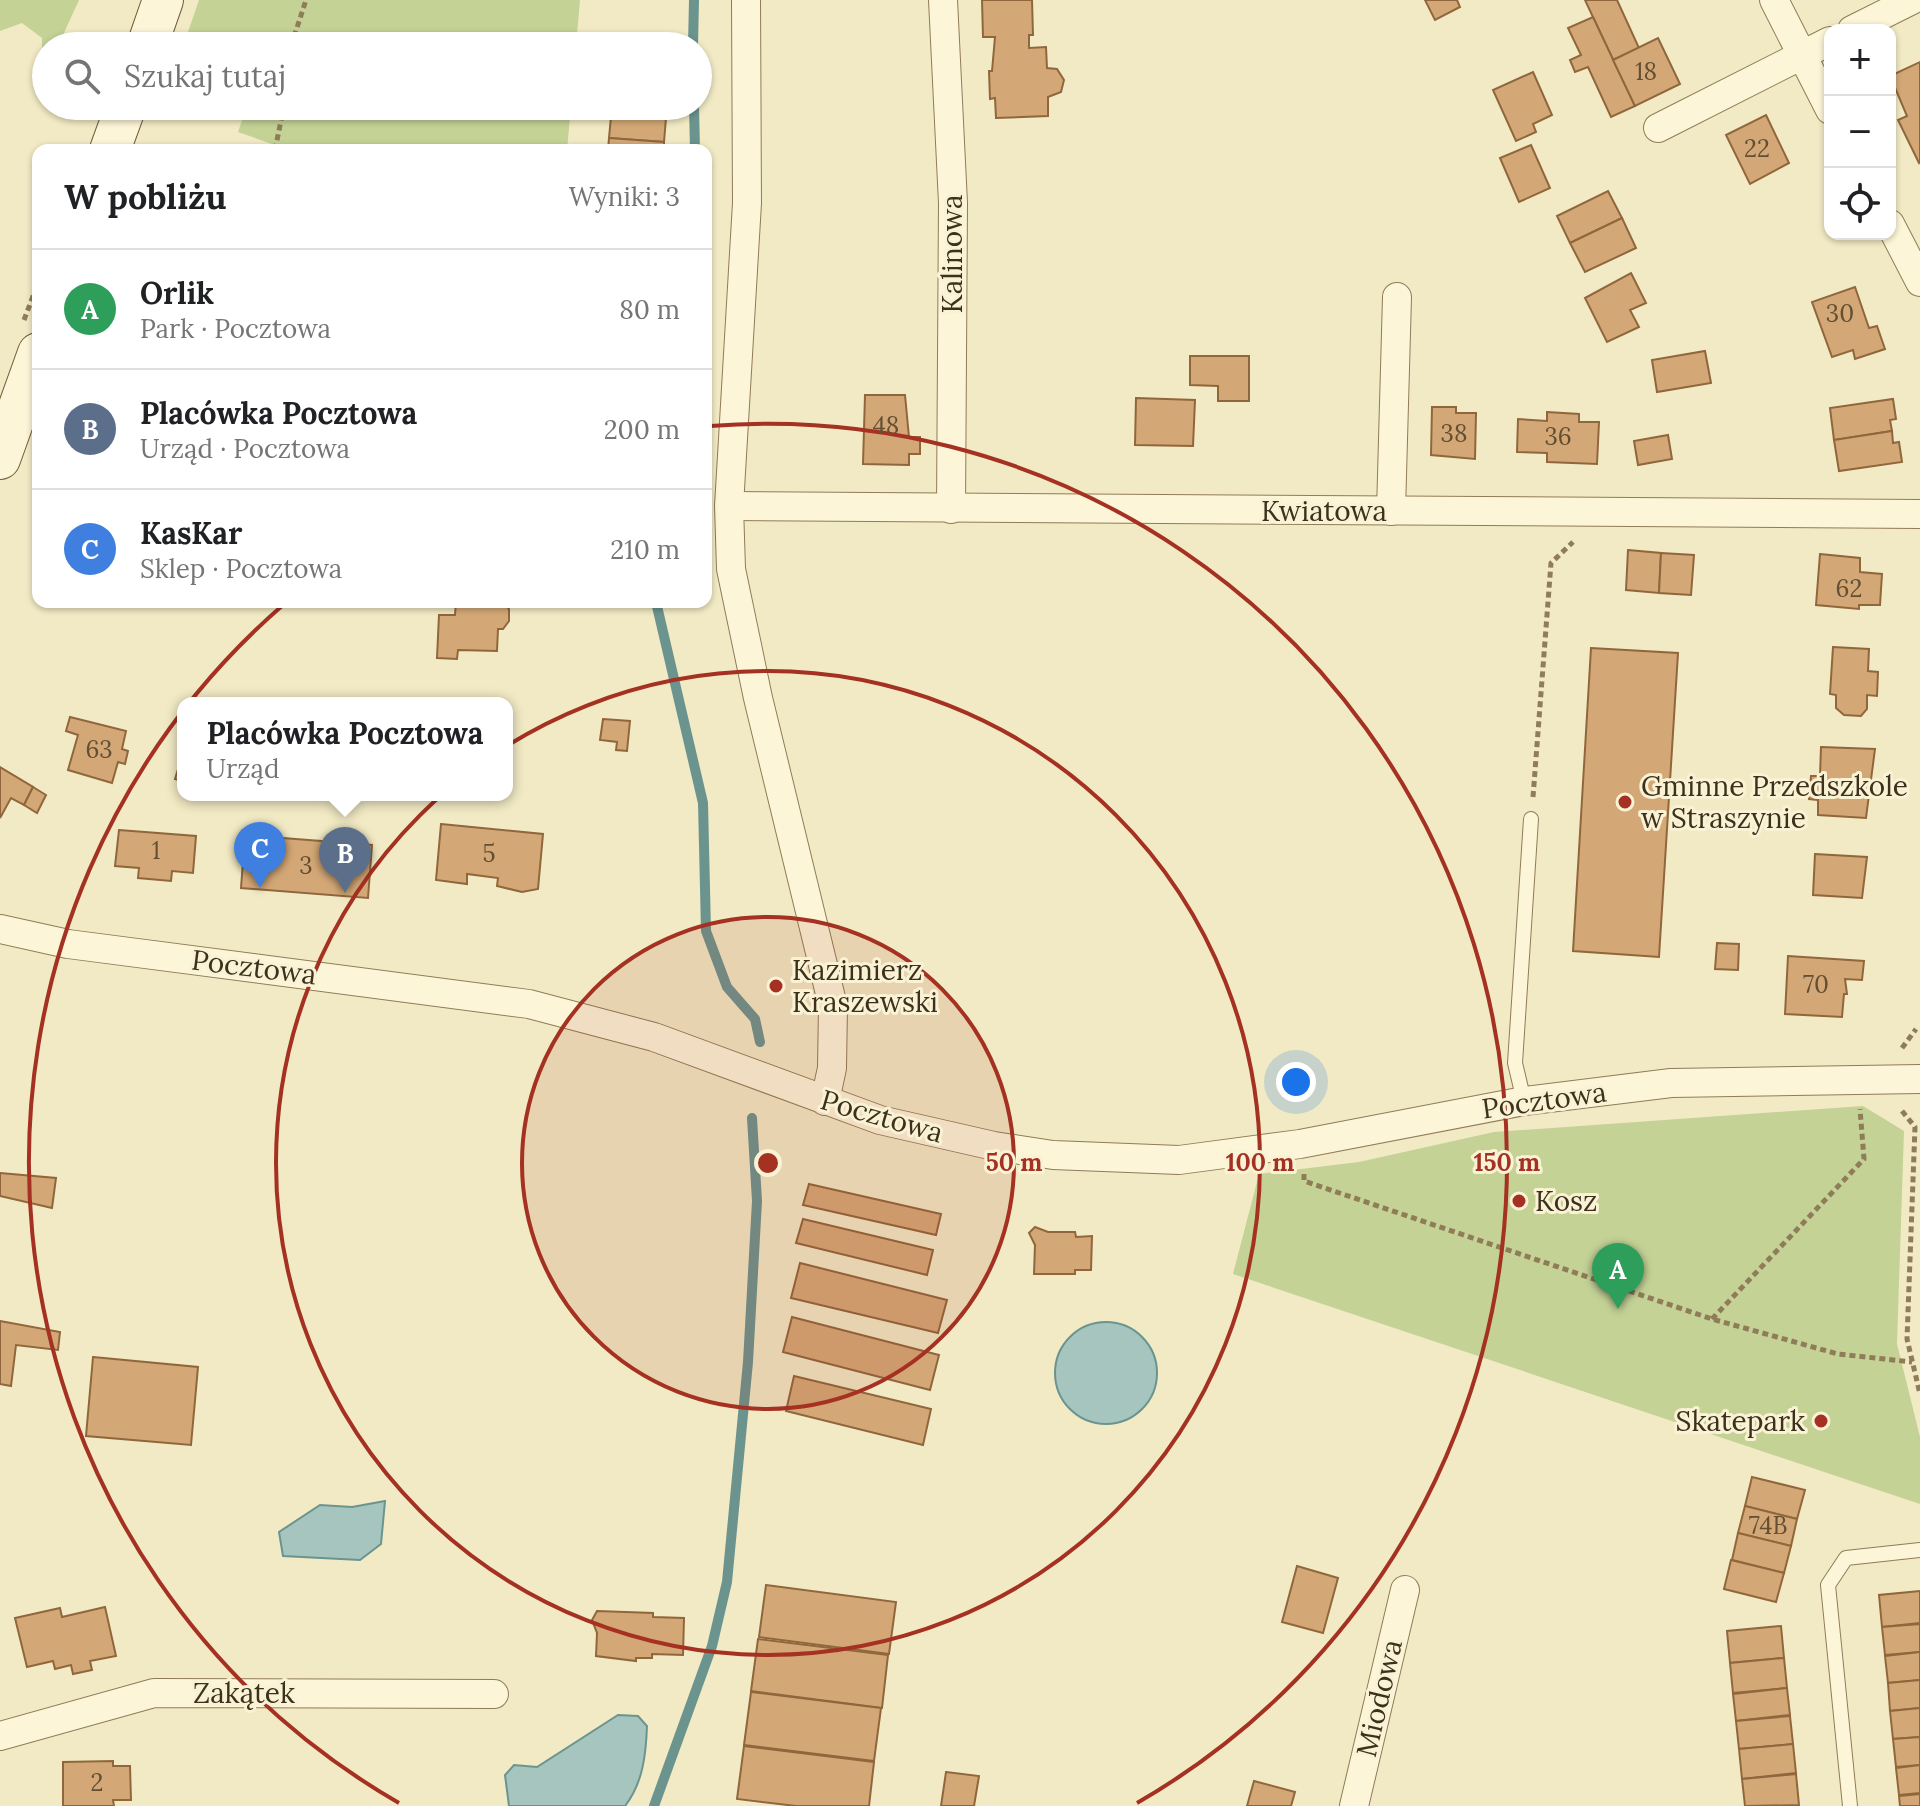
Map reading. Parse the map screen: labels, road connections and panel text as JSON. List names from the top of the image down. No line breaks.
{"streets":{"street":["Kalinowa","Kwiatowa","Pocztowa","Zakątek","Miodowa"]},"crossings":[["Kalinowa","Kwiatowa"]],"places":["Gminne Przedszkole w Straszynie","Kazimierz Kraszewski","Kosz","Skatepark"],"house_numbers":["18","22","30","48","38","36","62","63","1","5","3","70","74B","2"],"page":{"map_buttons":["+","−"],"search":"Szukaj tutaj","heading":["W pobliżu","Wyniki: 3"],"list":[{"mark":"A","name":"Orlik","note":"Park · Pocztowa","value":"80 m"},{"mark":"B","name":"Placówka Pocztowa","note":"Urząd · Pocztowa","value":"200 m"},{"mark":"C","name":"KasKar","note":"Sklep · Pocztowa","value":"210 m"}],"popup":["Placówka Pocztowa","Urząd"],"pins":["C","B","A"]},"rings":["50 m","100 m","150 m"]}
